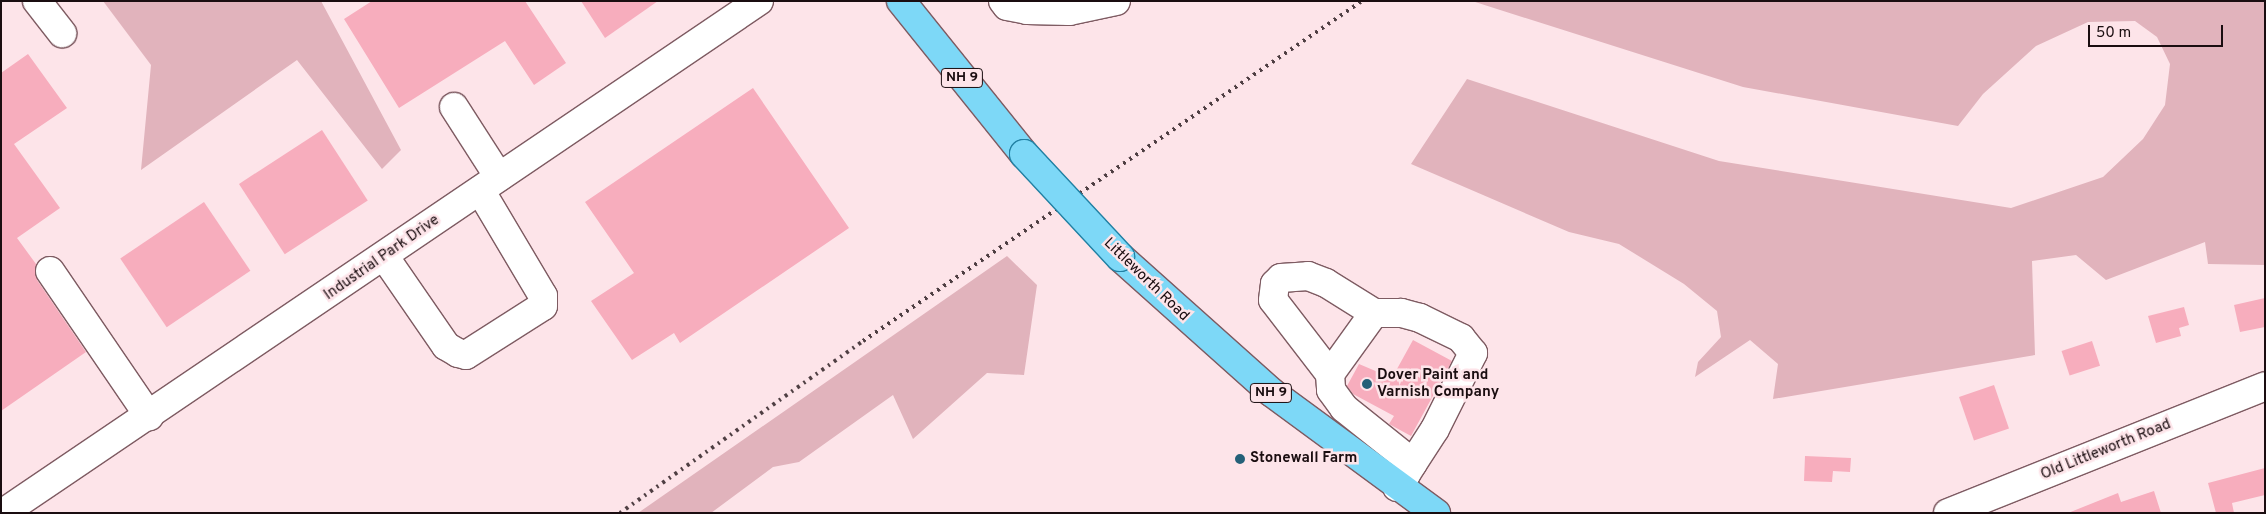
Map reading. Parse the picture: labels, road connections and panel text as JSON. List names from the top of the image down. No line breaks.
{"streets":{"main road":["NH 9","Littleworth Road"],"street":["Industrial Park Drive","Old Littleworth Road"]},"places":["Dover Paint and Varnish Company","Stonewall Farm"],"scale_bar":"50 m"}
